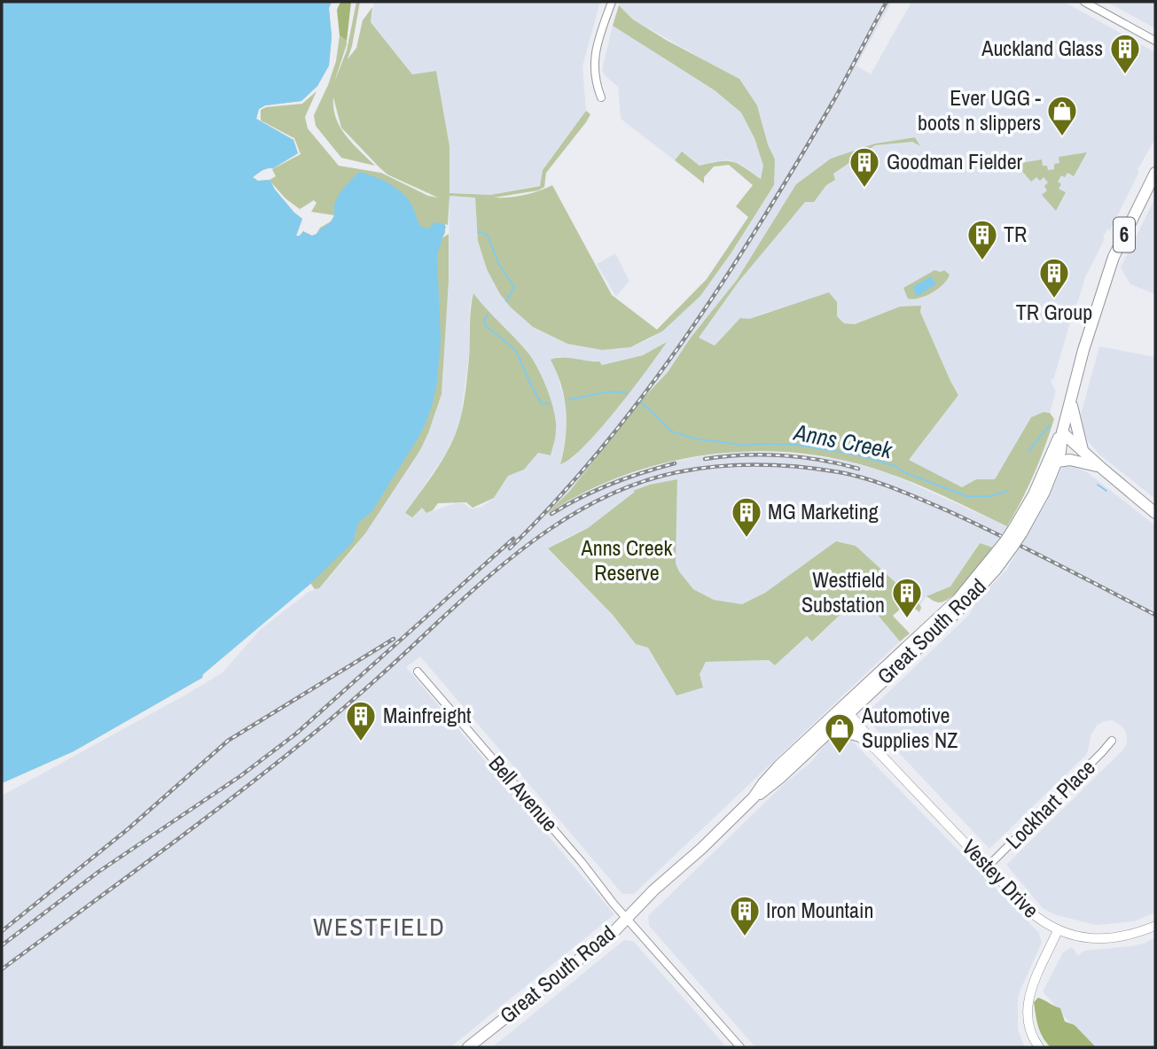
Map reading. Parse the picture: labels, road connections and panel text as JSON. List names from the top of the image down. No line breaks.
{"streets":{"main road":["6","Great South Road"],"street":["Bell Avenue","Lockhart Place","Vestey Drive"]},"crossings":[["Great South Road","Bell Avenue"],["Great South Road","Vestey Drive"],["Lockhart Place","Vestey Drive"]],"districts":["WESTFIELD"],"water":["Anns Creek"],"parks":["Anns Creek Reserve"],"places":{"building":["Auckland Glass","Goodman Fielder","TR","TR Group","MG Marketing","Westfield Substation","Mainfreight","Iron Mountain"],"shop":["Ever UGG - boots n slippers","Automotive Supplies NZ"]}}
